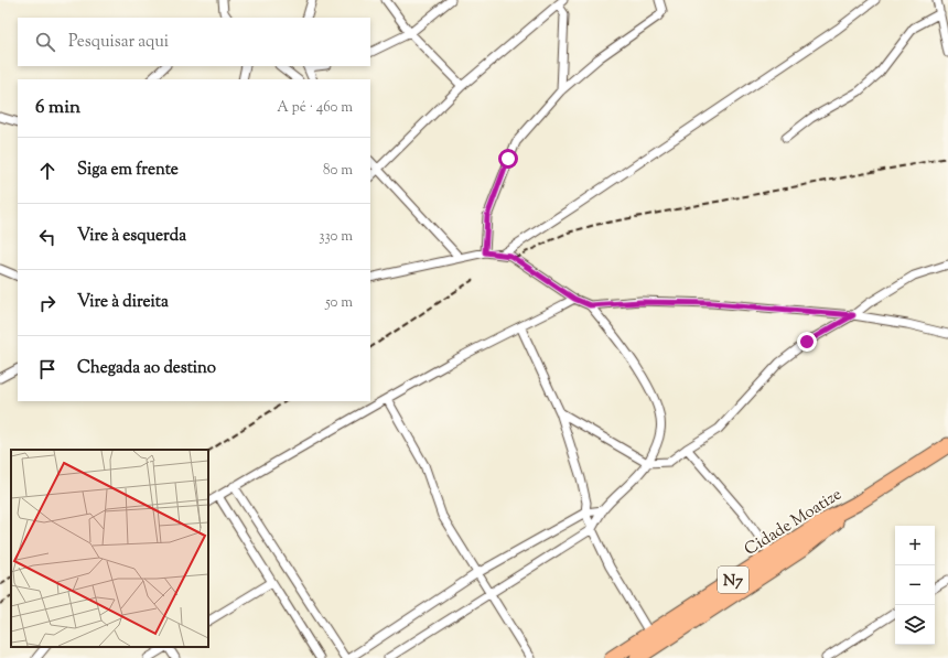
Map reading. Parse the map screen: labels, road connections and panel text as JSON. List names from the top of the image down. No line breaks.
{"streets":{"highway":["Cidade Moatize","N7"]},"crossings":[["Cidade Moatize","N7"]],"page":{"search":"Pesquisar aqui","heading":["6 min","A pé · 460 m"],"list":[["Siga em frente","80 m"],["Vire à esquerda","330 m"],["Vire à direita","50 m"],"Chegada ao destino"],"map_buttons":["+","−"]}}
